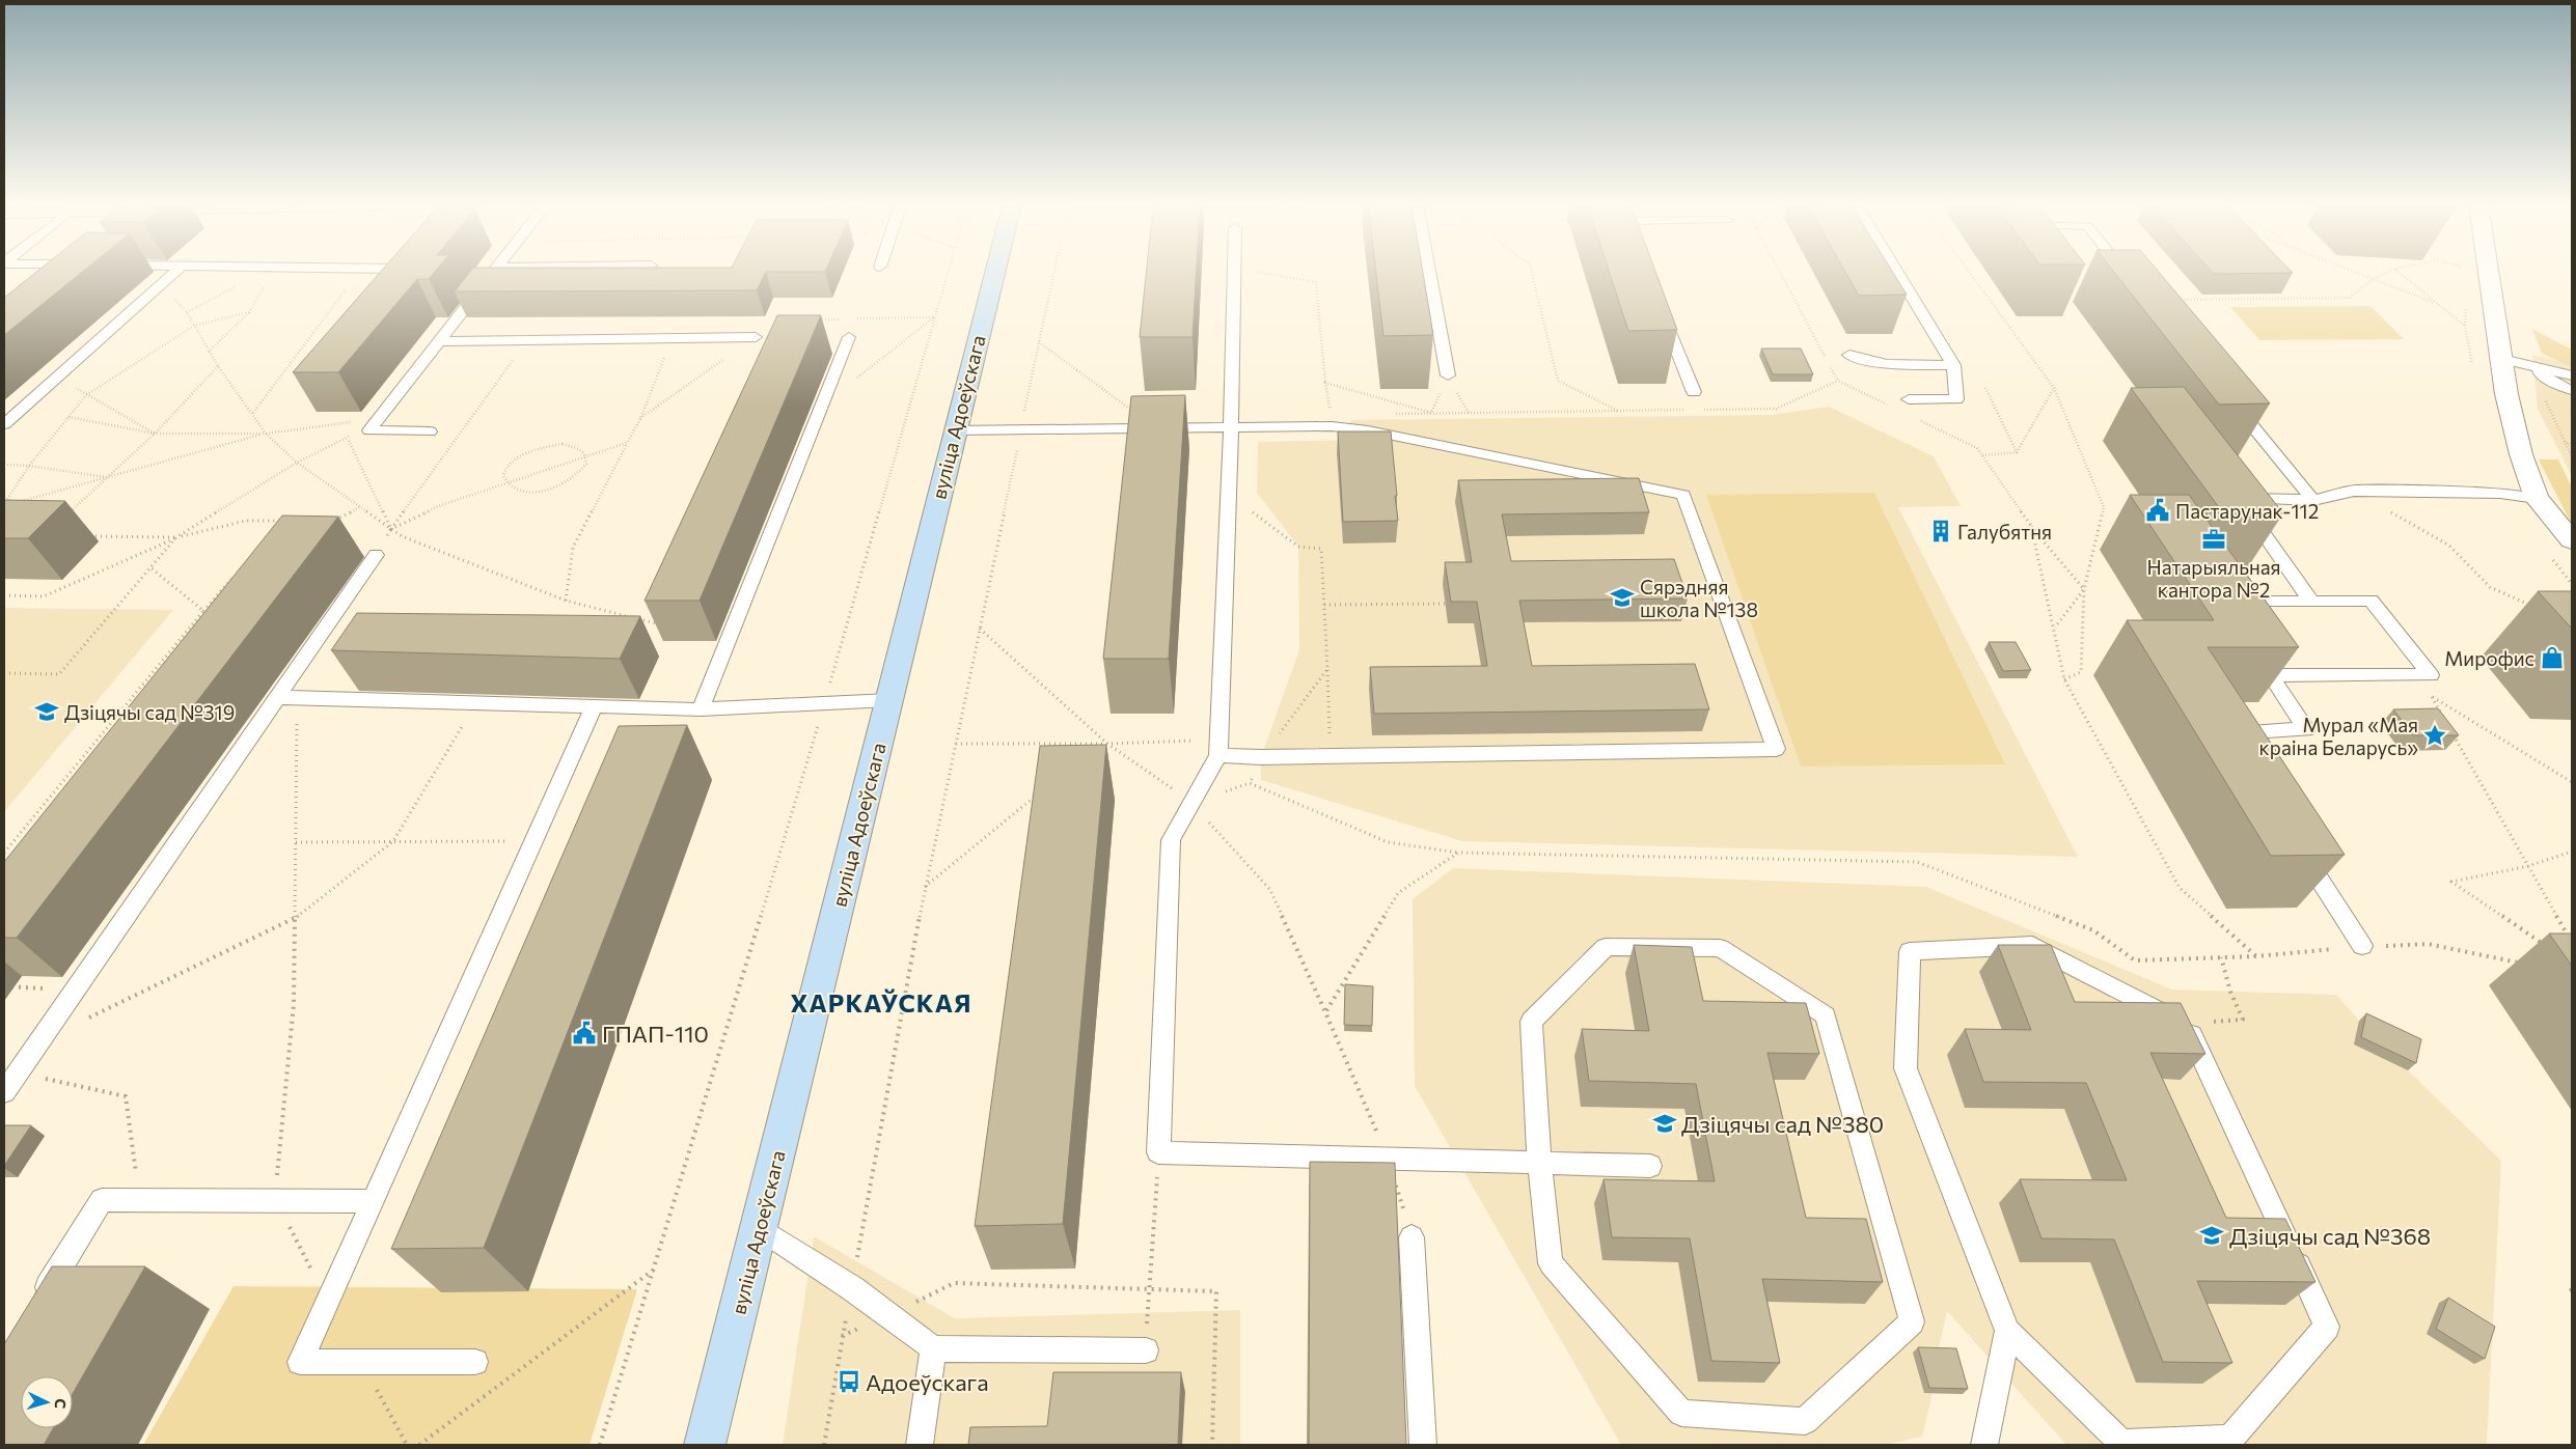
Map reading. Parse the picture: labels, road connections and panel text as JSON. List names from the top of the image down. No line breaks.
{"streets":{"main road":["вуліца Адоеўскага"]},"districts":["ХАРКАЎСКАЯ"],"places":{"public building":["Пастарунак-112","ГПАП-110"],"building":["Галубятня"],"office":["Натарыяльная кантора №2"],"school or university":["Сярэдняя школа №138","Дзіцячы сад №319","Дзіцячы сад №380","Дзіцячы сад №368"],"shop":["Мирофис"],"place":["Мурал «Мая краіна Беларусь»"],"bus stop":["Адоеўскага"]},"north":"right"}
